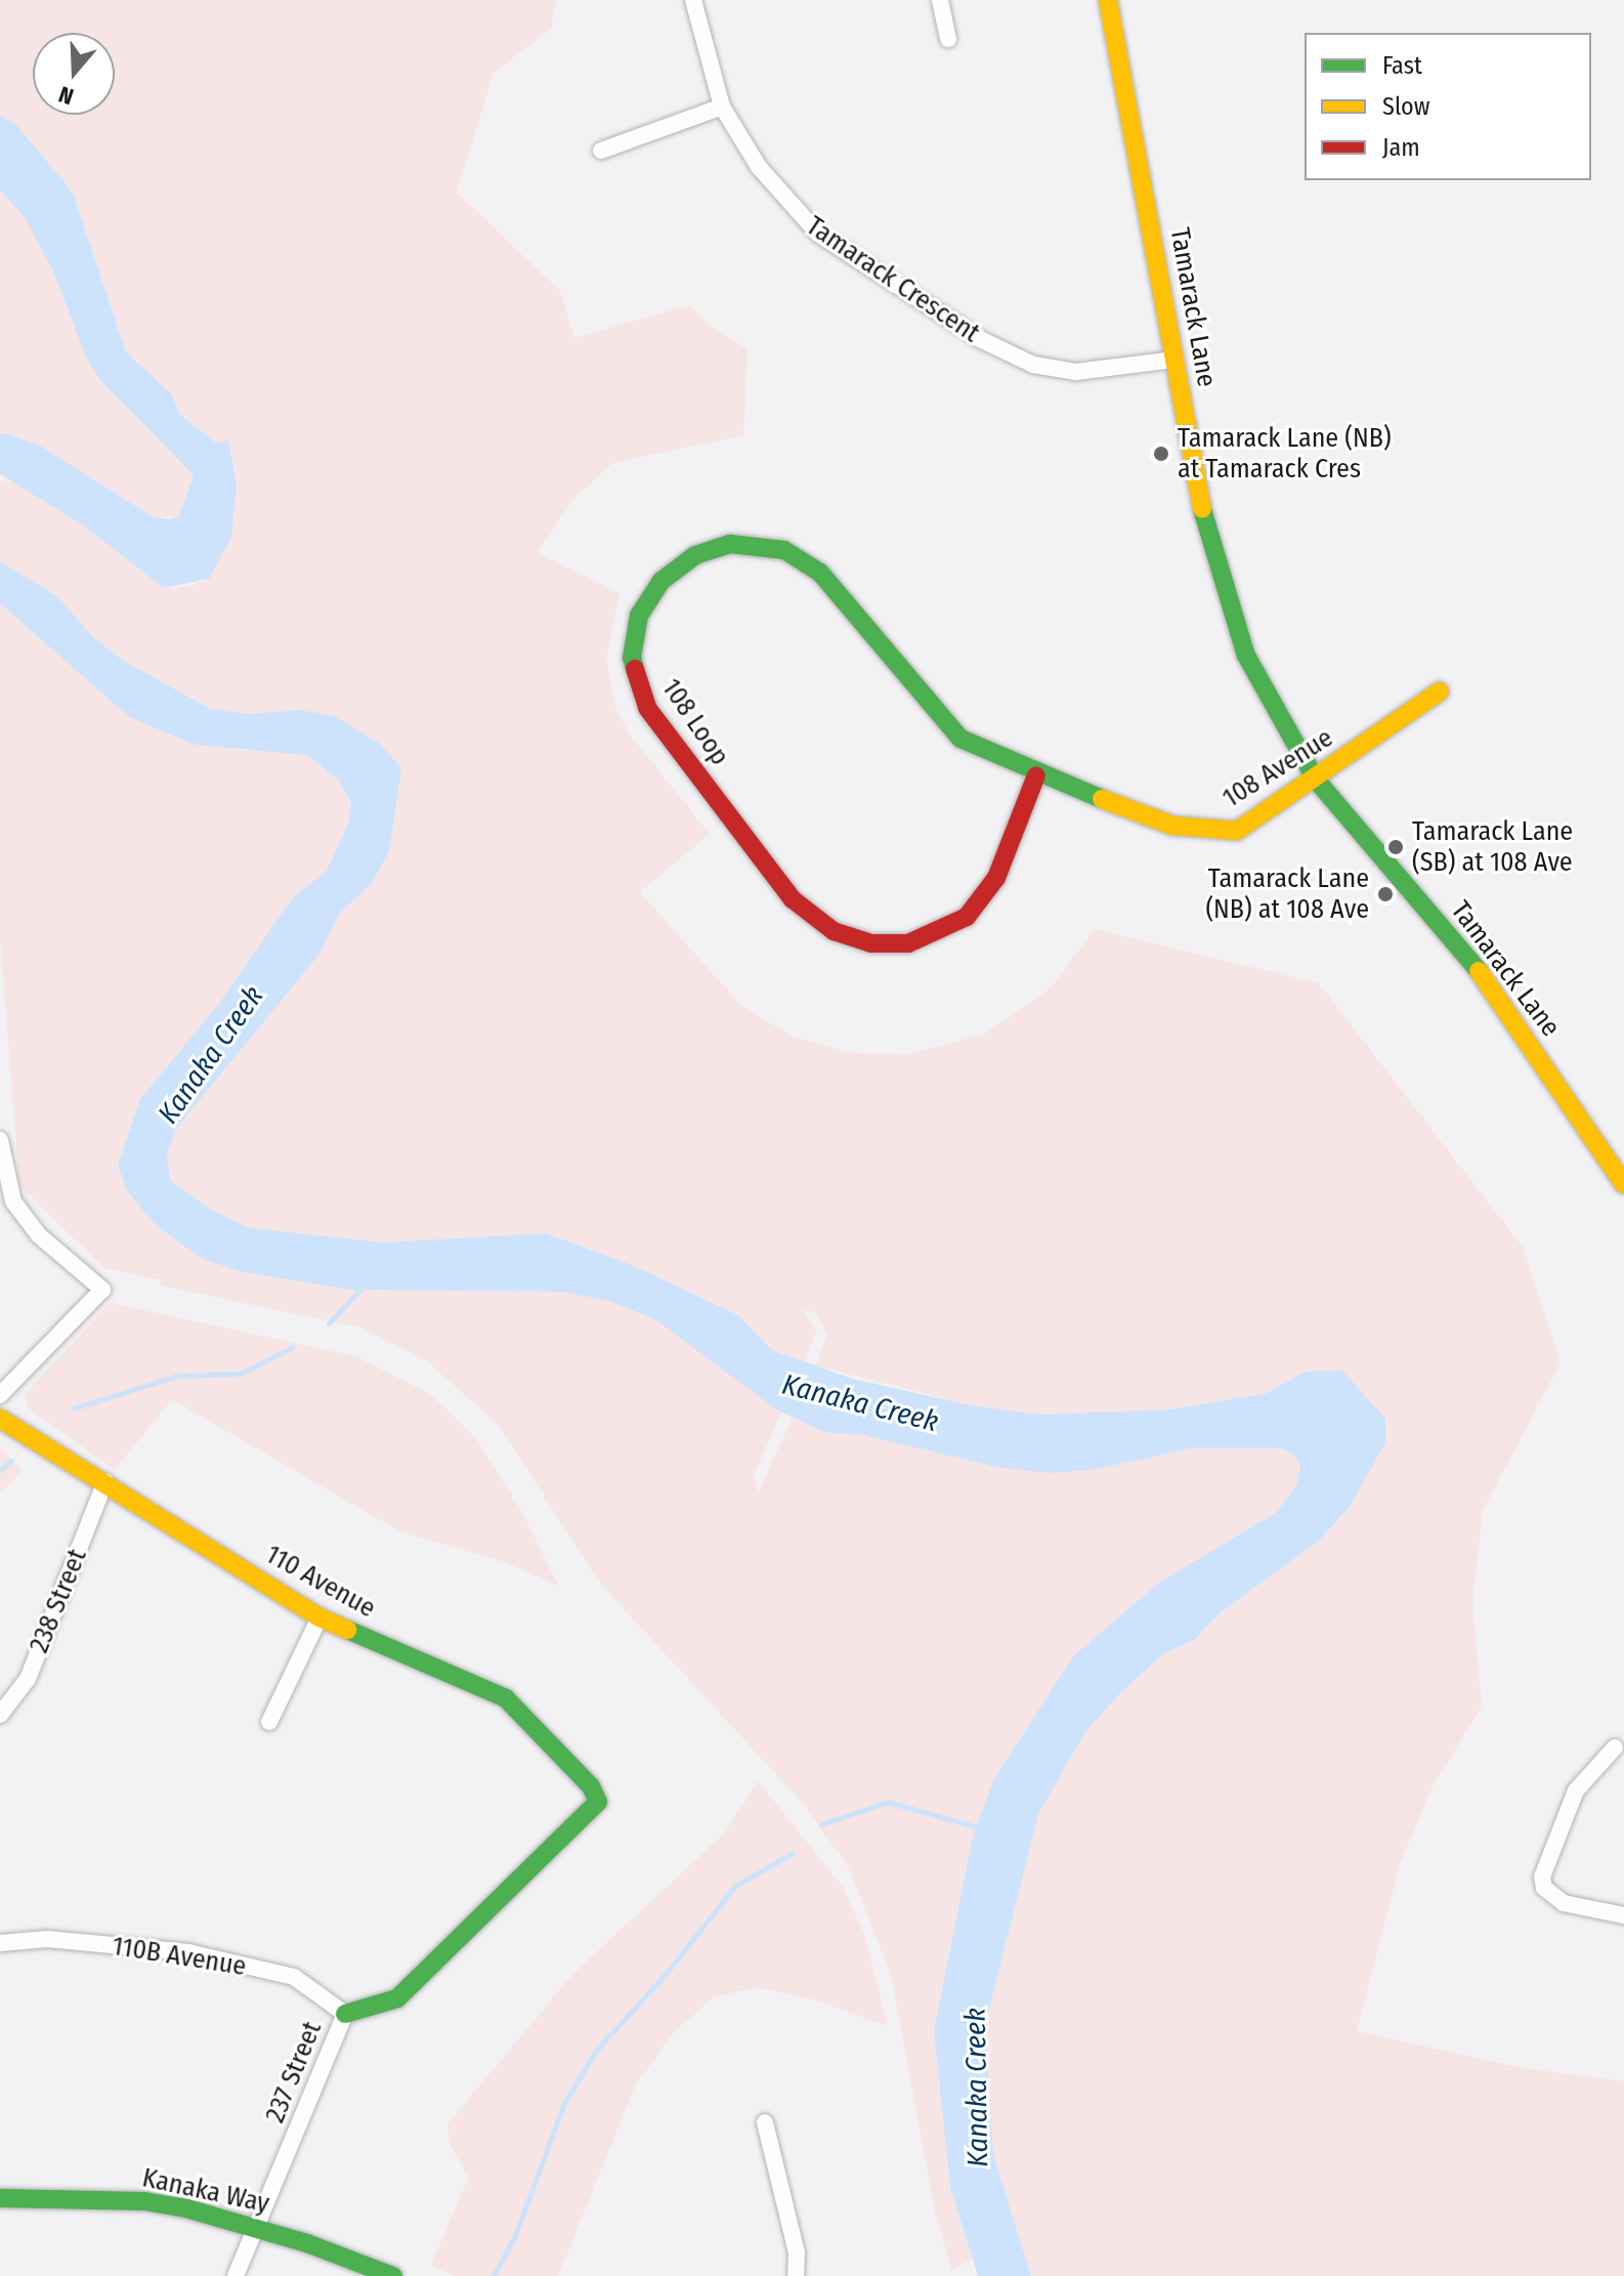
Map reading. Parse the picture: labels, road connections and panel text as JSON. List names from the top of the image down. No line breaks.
{"streets":{"street":["Tamarack Crescent","Tamarack Lane","108 Loop","108 Avenue","110 Avenue","238 Street","110B Avenue","237 Street","Kanaka Way"]},"crossings":[["Tamarack Crescent","Tamarack Lane"],["Tamarack Lane","108 Avenue"],["108 Loop","108 Avenue"],["110 Avenue","238 Street"],["110 Avenue","237 Street"],["110B Avenue","237 Street"],["237 Street","Kanaka Way"]],"water":["Kanaka Creek"],"places":["Tamarack Lane (NB) at Tamarack Cres","Tamarack Lane (SB) at 108 Ave","Tamarack Lane (NB) at 108 Ave"],"legend":["Fast","Slow","Jam"],"north":"bottom"}
